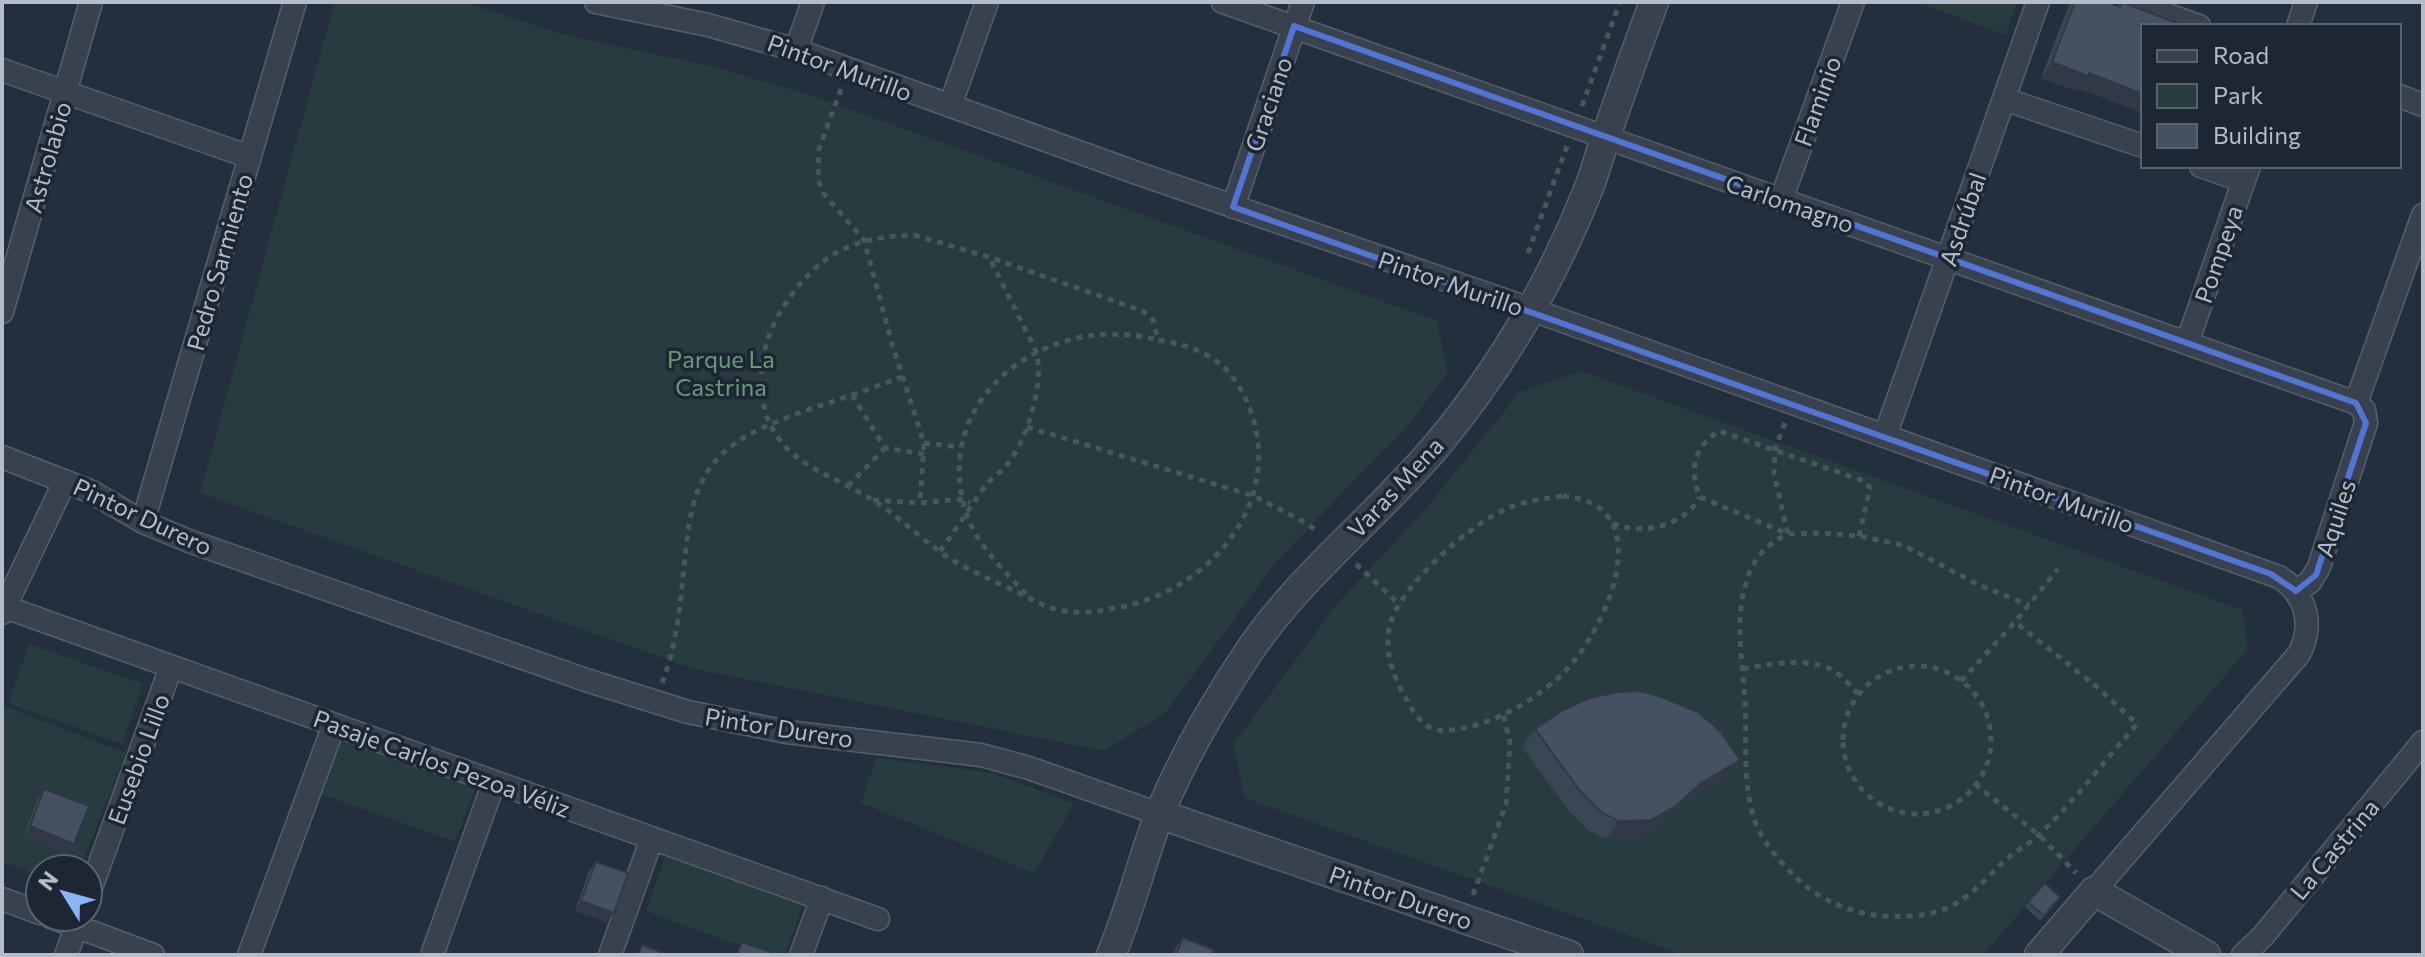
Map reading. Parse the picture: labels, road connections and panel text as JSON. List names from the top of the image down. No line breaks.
{"streets":{"street":["Pintor Murillo","Flaminio","Graciano","Astrolabio","Carlomagno","Asdrúbal","Pompeya","Pedro Sarmiento","Varas Mena","Pintor Durero","Aquiles","Eusebio Lillo","Pasaje Carlos Pezoa Véliz","La Castrina"]},"crossings":[["Pintor Murillo","Graciano"],["Pintor Murillo","Asdrúbal"],["Pintor Murillo","Varas Mena"],["Pintor Murillo","Aquiles"],["Flaminio","Carlomagno"],["Graciano","Carlomagno"],["Carlomagno","Asdrúbal"],["Carlomagno","Pompeya"],["Carlomagno","Varas Mena"],["Carlomagno","Aquiles"],["Pedro Sarmiento","Pintor Durero"],["Varas Mena","Pintor Durero"],["Eusebio Lillo","Pasaje Carlos Pezoa Véliz"]],"parks":["Parque La Castrina"],"legend":["Road","Park","Building"],"north":"top left"}
